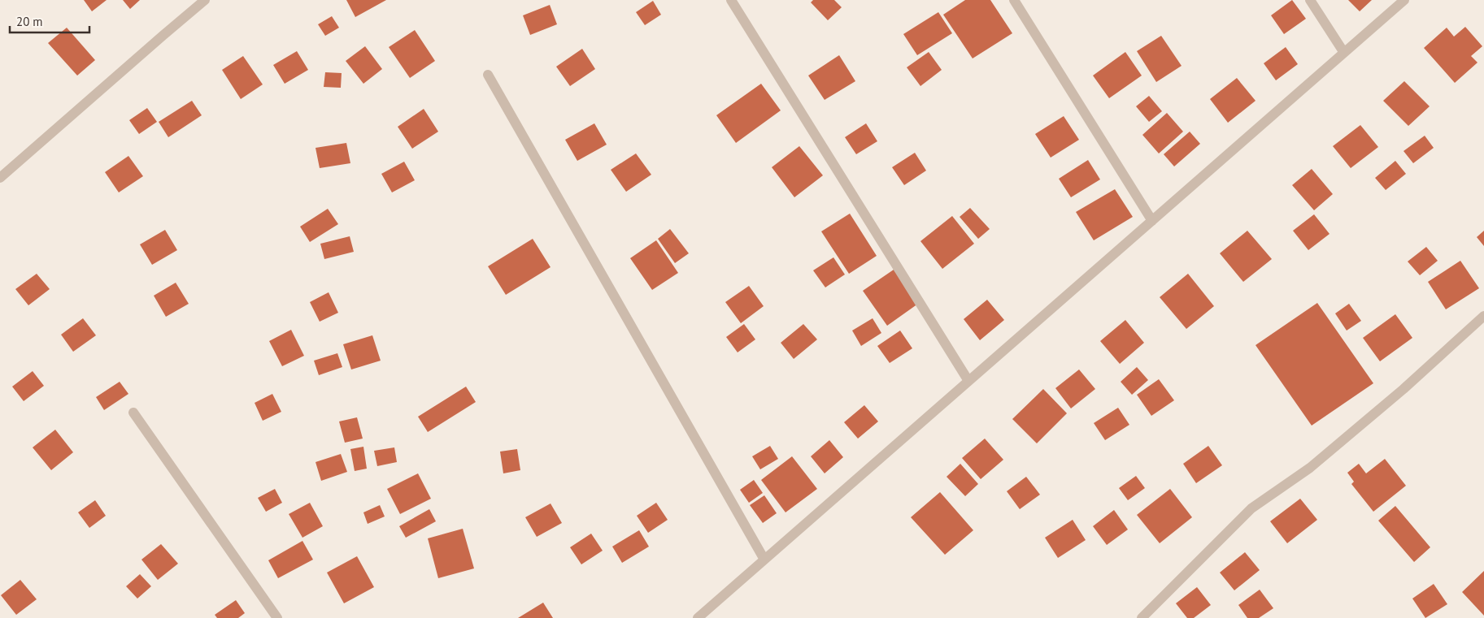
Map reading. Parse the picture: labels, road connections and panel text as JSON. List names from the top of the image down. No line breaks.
{"scale_bar":"20 m"}
